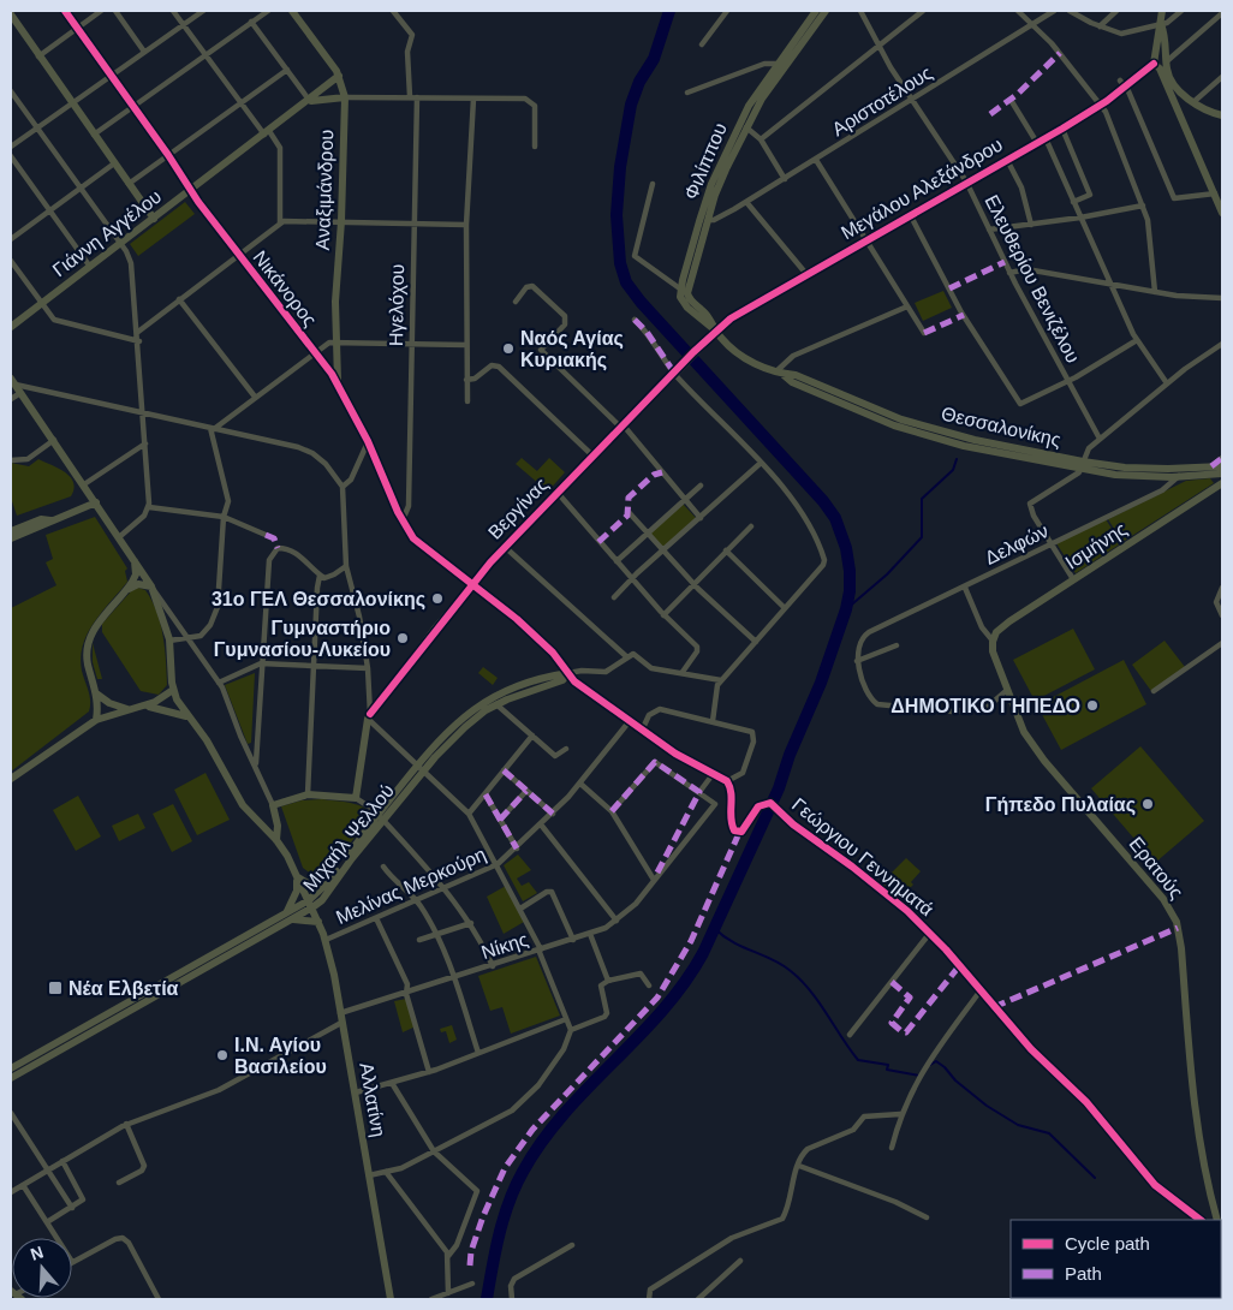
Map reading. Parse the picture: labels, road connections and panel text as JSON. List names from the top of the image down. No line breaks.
{"streets":{"street":["Αριστοτέλους","Φιλίππου","Μεγάλου Αλεξάνδρου","Αναξιμάνδρου","Γιάννη Αγγέλου","Ελευθερίου Βενιζέλου","Νικάνορος","Ηγελόχου","Θεσσαλονίκης","Βεργίνας","Δελφών","Ισμήνης","Μιχαήλ Ψελλού","Γεώργιου Γεννηματά","Ερατούς","Μελίνας Μερκούρη","Νίκης","Αλλατίνη"]},"crossings":[["Αριστοτέλους","Φιλίππου"],["Αριστοτέλους","Ελευθερίου Βενιζέλου"],["Φιλίππου","Μεγάλου Αλεξάνδρου"],["Φιλίππου","Θεσσαλονίκης"],["Μεγάλου Αλεξάνδρου","Ελευθερίου Βενιζέλου"],["Μεγάλου Αλεξάνδρου","Θεσσαλονίκης"],["Μεγάλου Αλεξάνδρου","Βεργίνας"],["Αναξιμάνδρου","Γιάννη Αγγέλου"],["Αναξιμάνδρου","Νικάνορος"],["Γιάννη Αγγέλου","Νικάνορος"],["Νικάνορος","Βεργίνας"],["Θεσσαλονίκης","Δελφών"],["Ισμήνης","Ερατούς"],["Μιχαήλ Ψελλού","Αλλατίνη"],["Μελίνας Μερκούρη","Αλλατίνη"],["Νίκης","Αλλατίνη"]],"places":{"other":["Ναός Αγίας Κυριακής","31ο ΓΕΛ Θεσσαλονίκης","Γυμναστήριο Γυμνασίου-Λυκείου","ΔΗΜΟΤΙΚΟ ΓΗΠΕΔΟ","Γήπεδο Πυλαίας","Ι.Ν. Αγίου Βασιλείου"],"transit":["Νέα Ελβετία"]},"legend":["Cycle path","Path"],"north":"top"}
